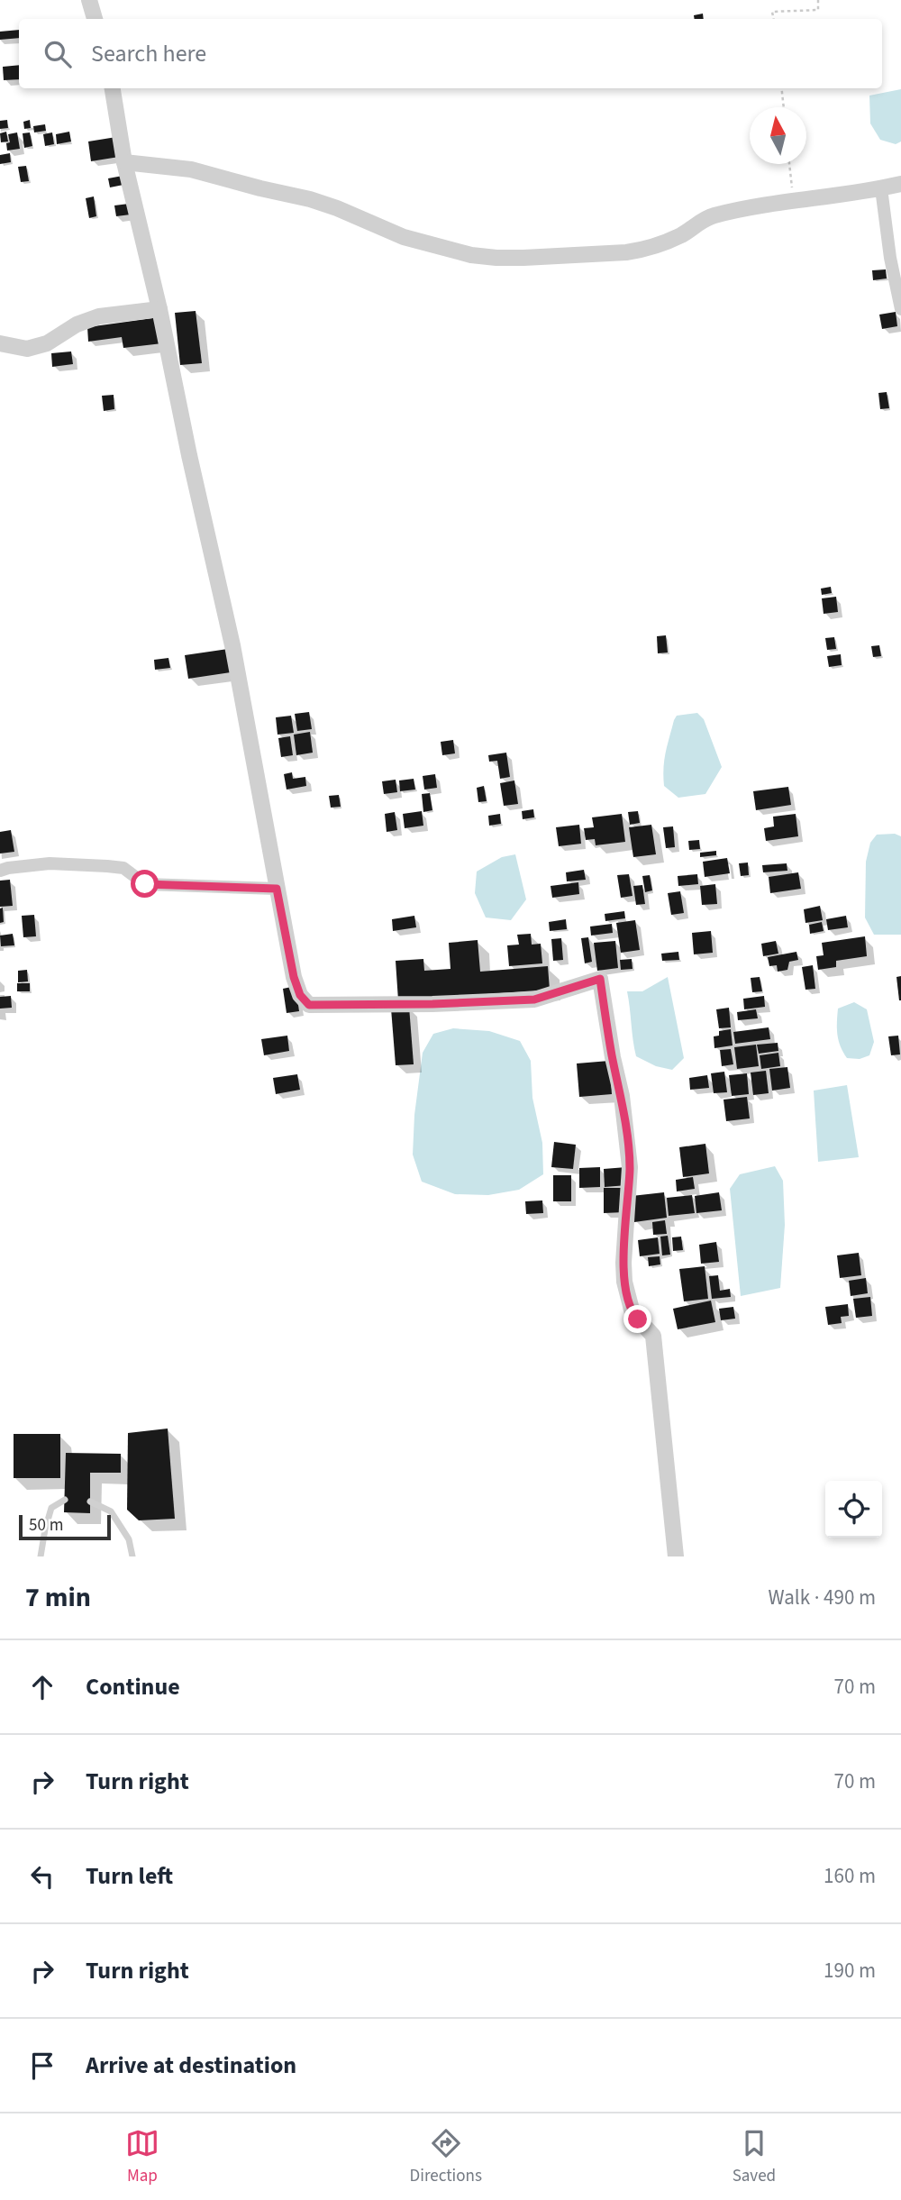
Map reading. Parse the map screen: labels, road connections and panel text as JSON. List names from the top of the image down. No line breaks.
{"scale_bar":"50 m","north":"top","page":{"search":"Search here","scale":"50 m","heading":["7 min","Walk · 490 m"],"list":[["Continue","70 m"],["Turn right","70 m"],["Turn left","160 m"],["Turn right","190 m"],"Arrive at destination"],"nav":["Map","Directions","Saved"]}}
